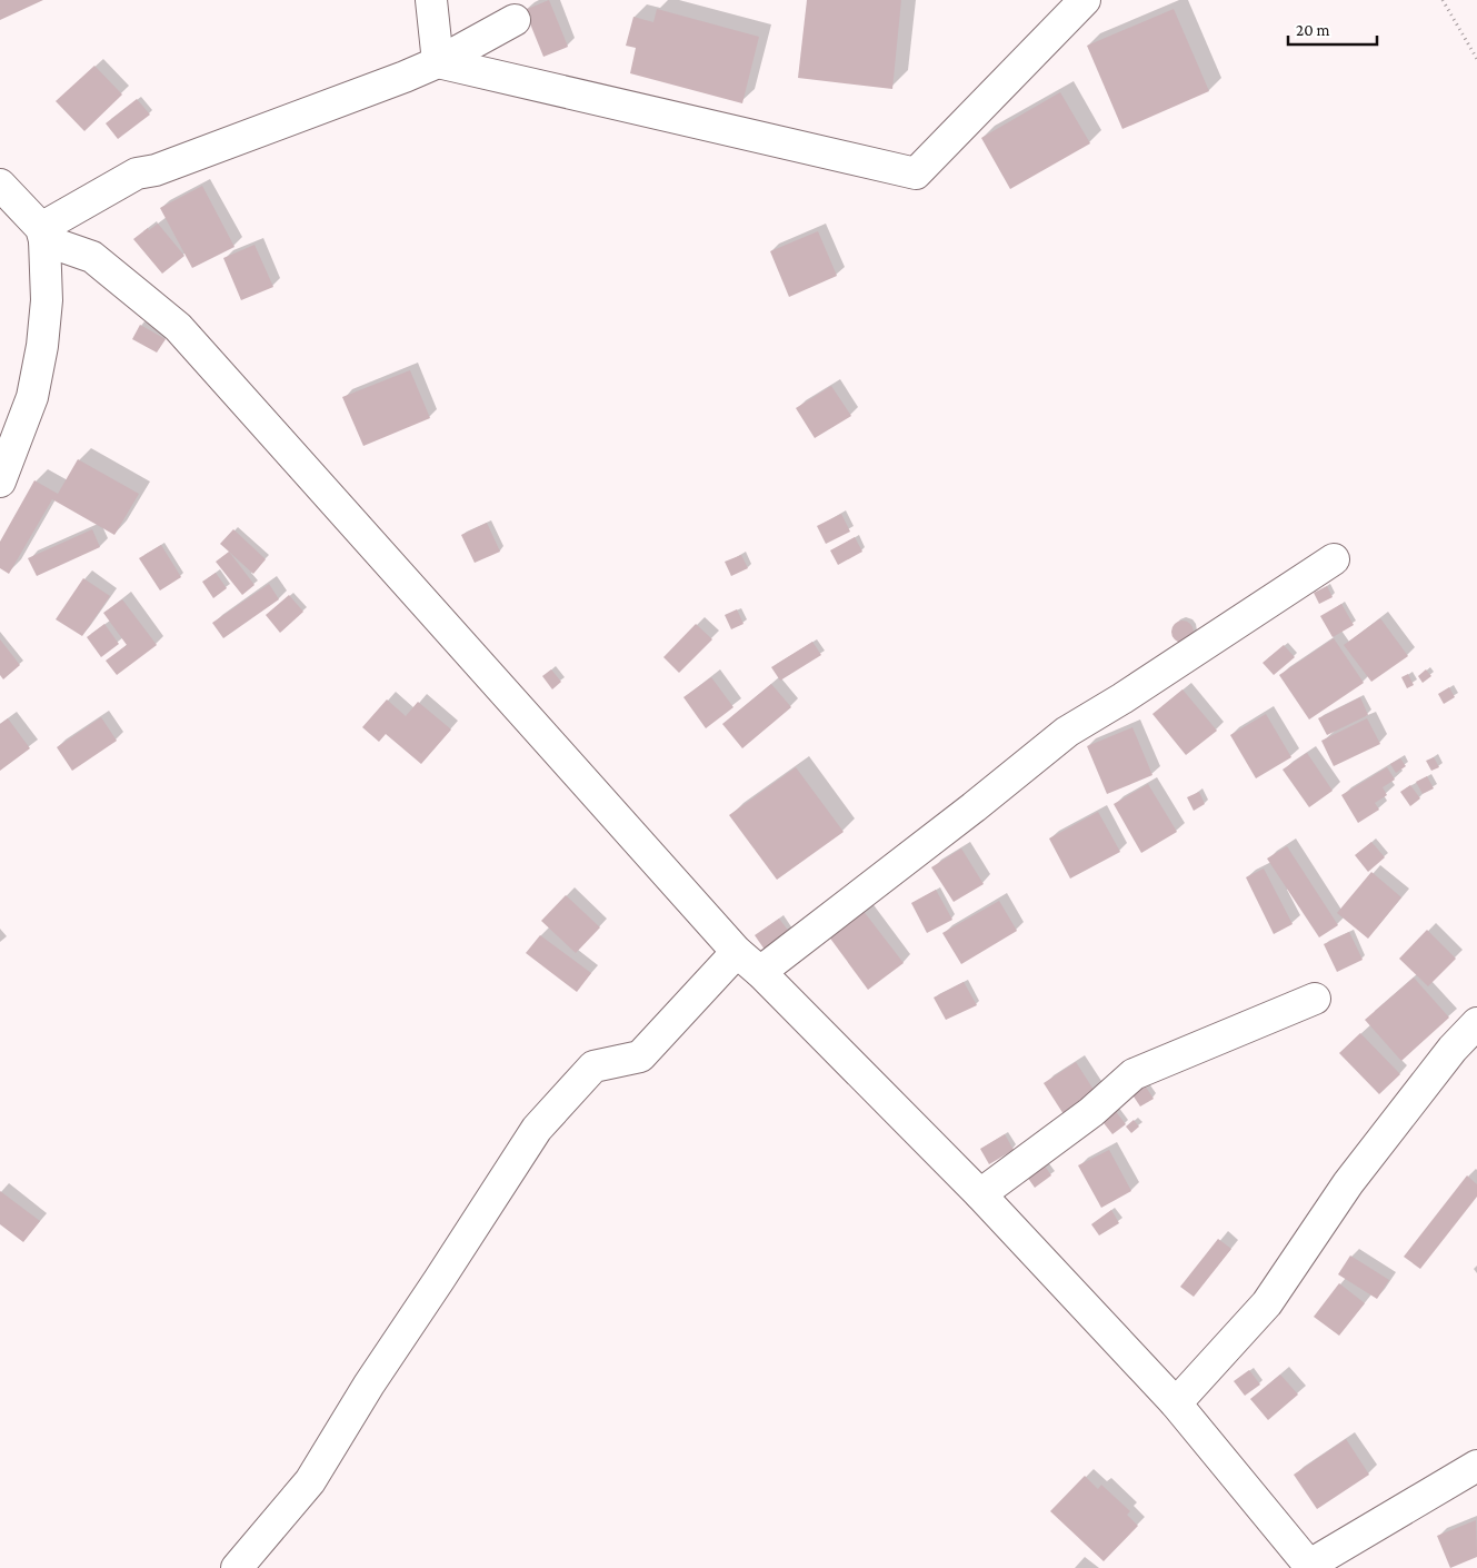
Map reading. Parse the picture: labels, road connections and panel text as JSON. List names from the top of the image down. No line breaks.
{"scale_bar":"20 m"}
